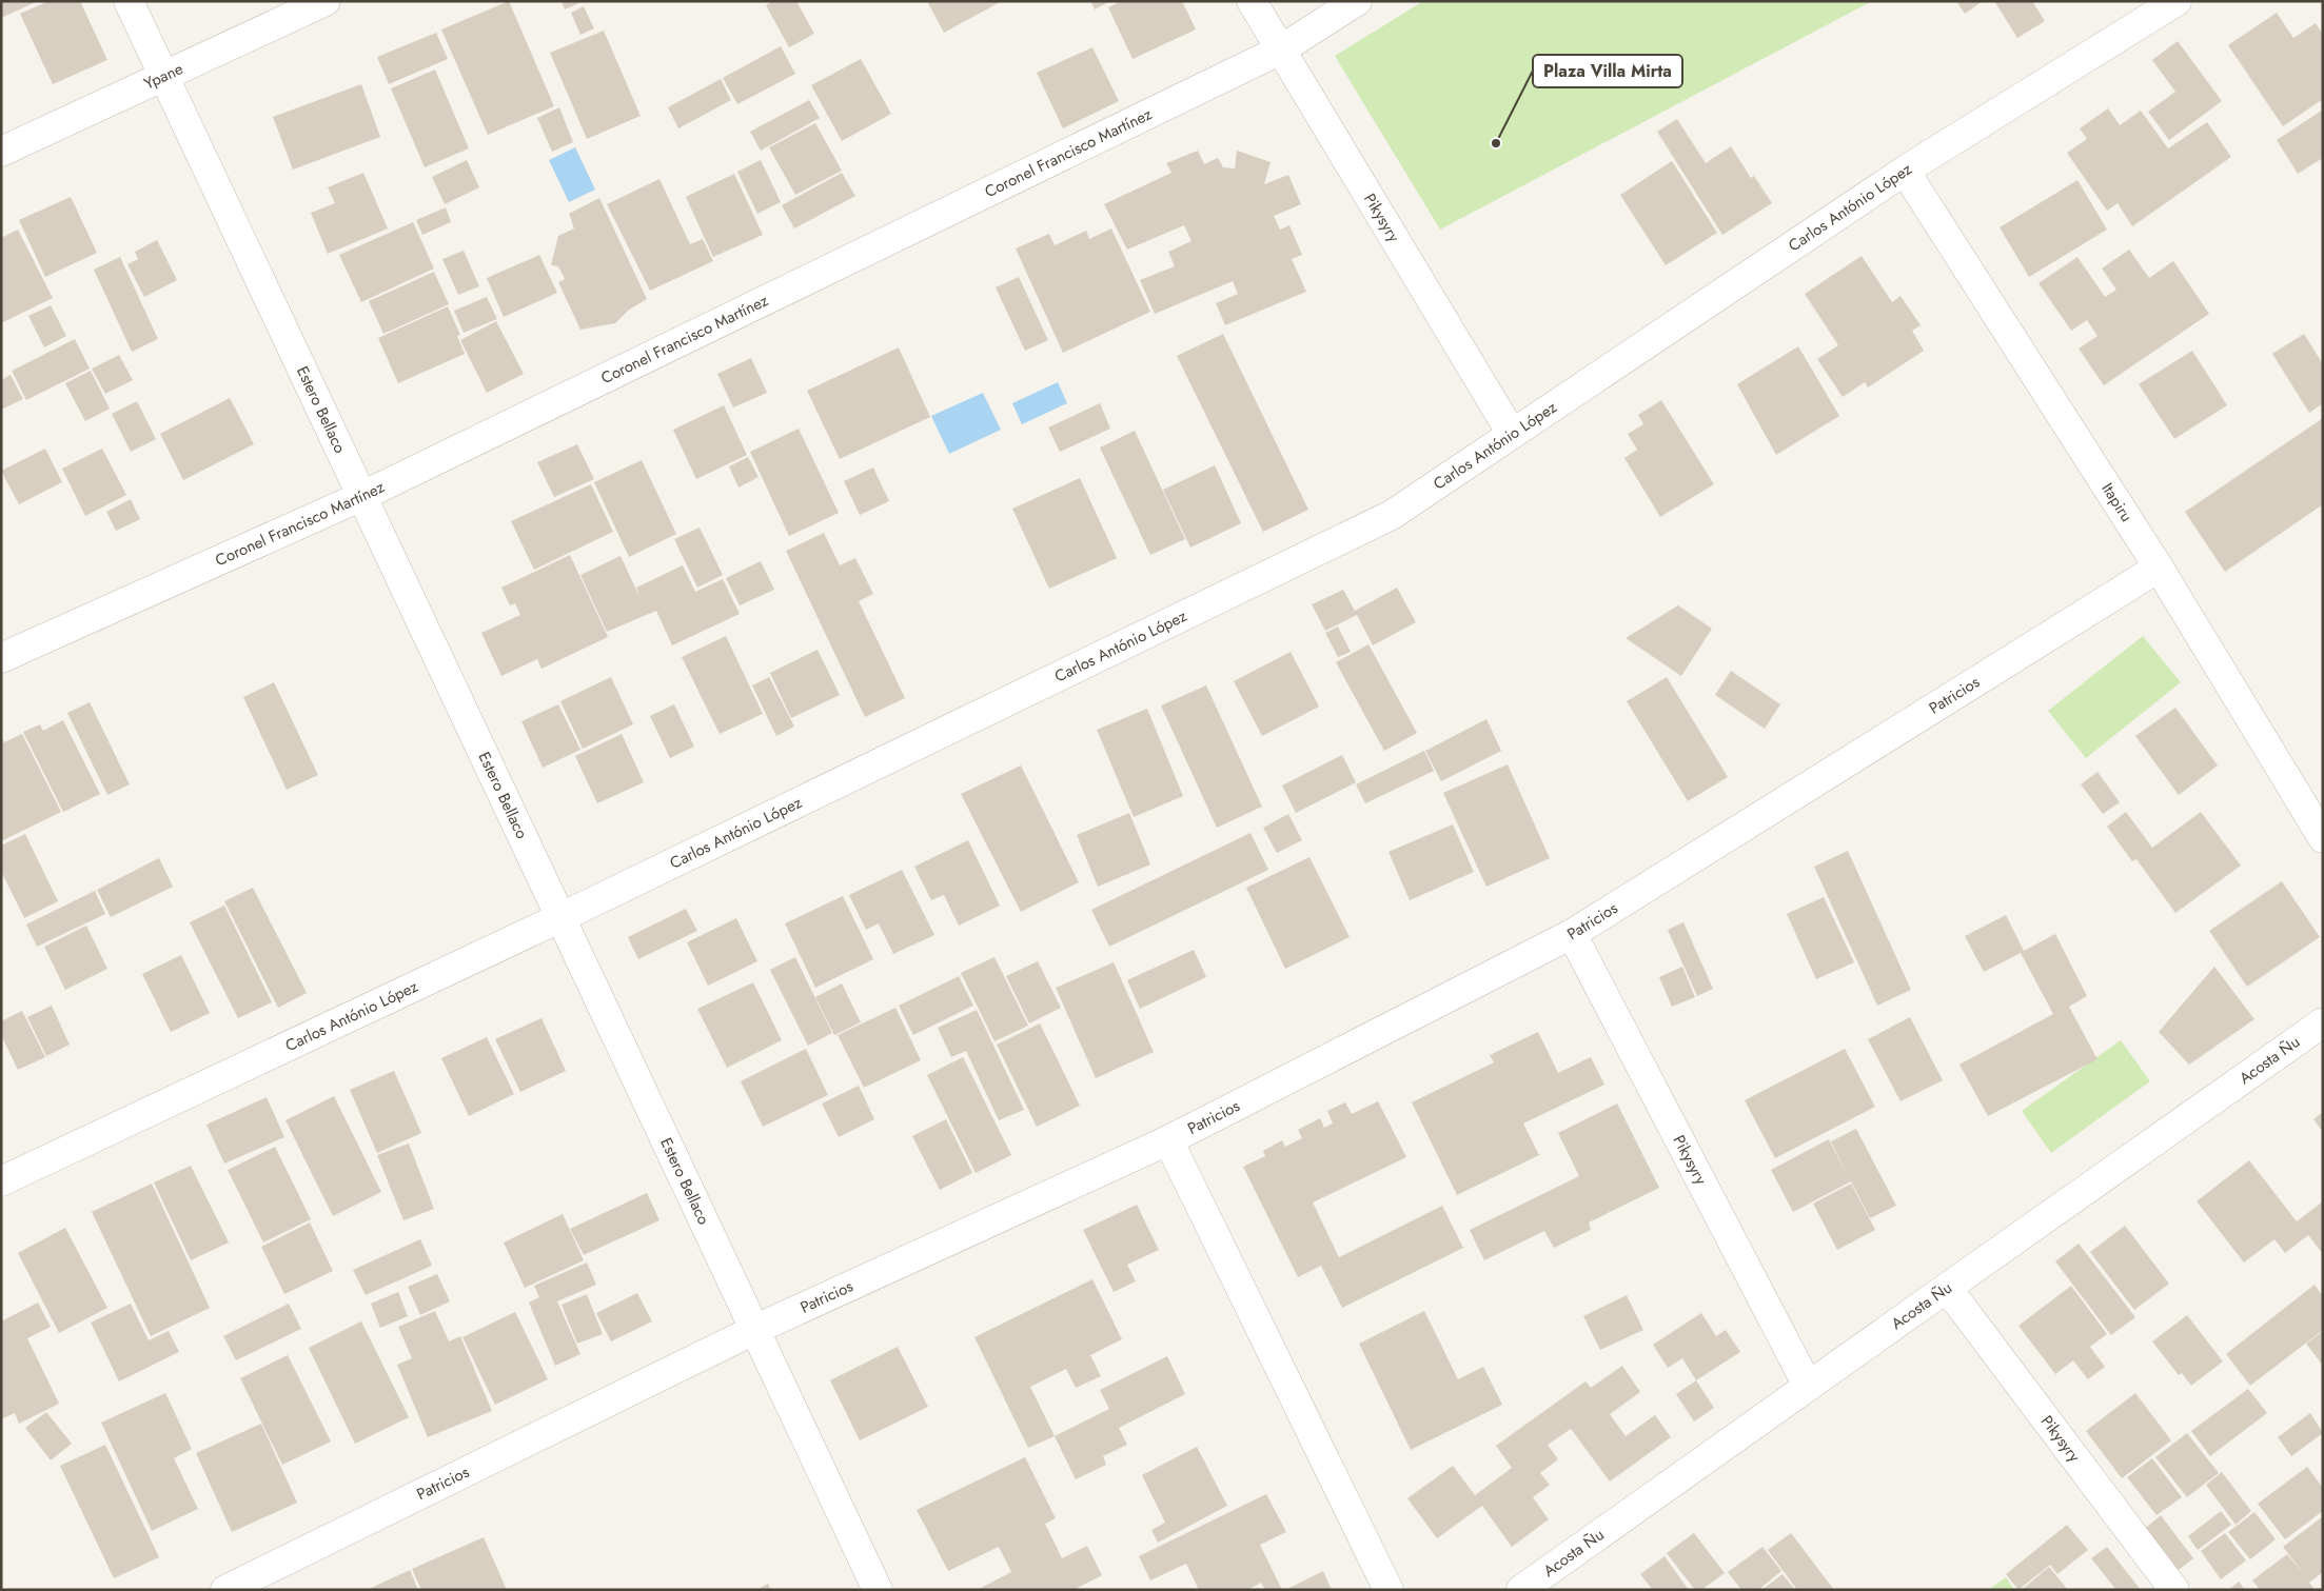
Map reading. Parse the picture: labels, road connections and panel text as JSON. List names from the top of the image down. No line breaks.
{"streets":{"street":["Ypane","Coronel Francisco Martínez","Carlos António López","Pikysyry","Estero Bellaco","Itapiru","Patricios","Acosta Ñu"]},"crossings":[["Ypane","Estero Bellaco"],["Coronel Francisco Martínez","Pikysyry"],["Coronel Francisco Martínez","Estero Bellaco"],["Carlos António López","Pikysyry"],["Carlos António López","Estero Bellaco"],["Carlos António López","Itapiru"],["Pikysyry","Patricios"],["Pikysyry","Acosta Ñu"],["Estero Bellaco","Patricios"],["Itapiru","Patricios"]],"places":["Plaza Villa Mirta"]}
